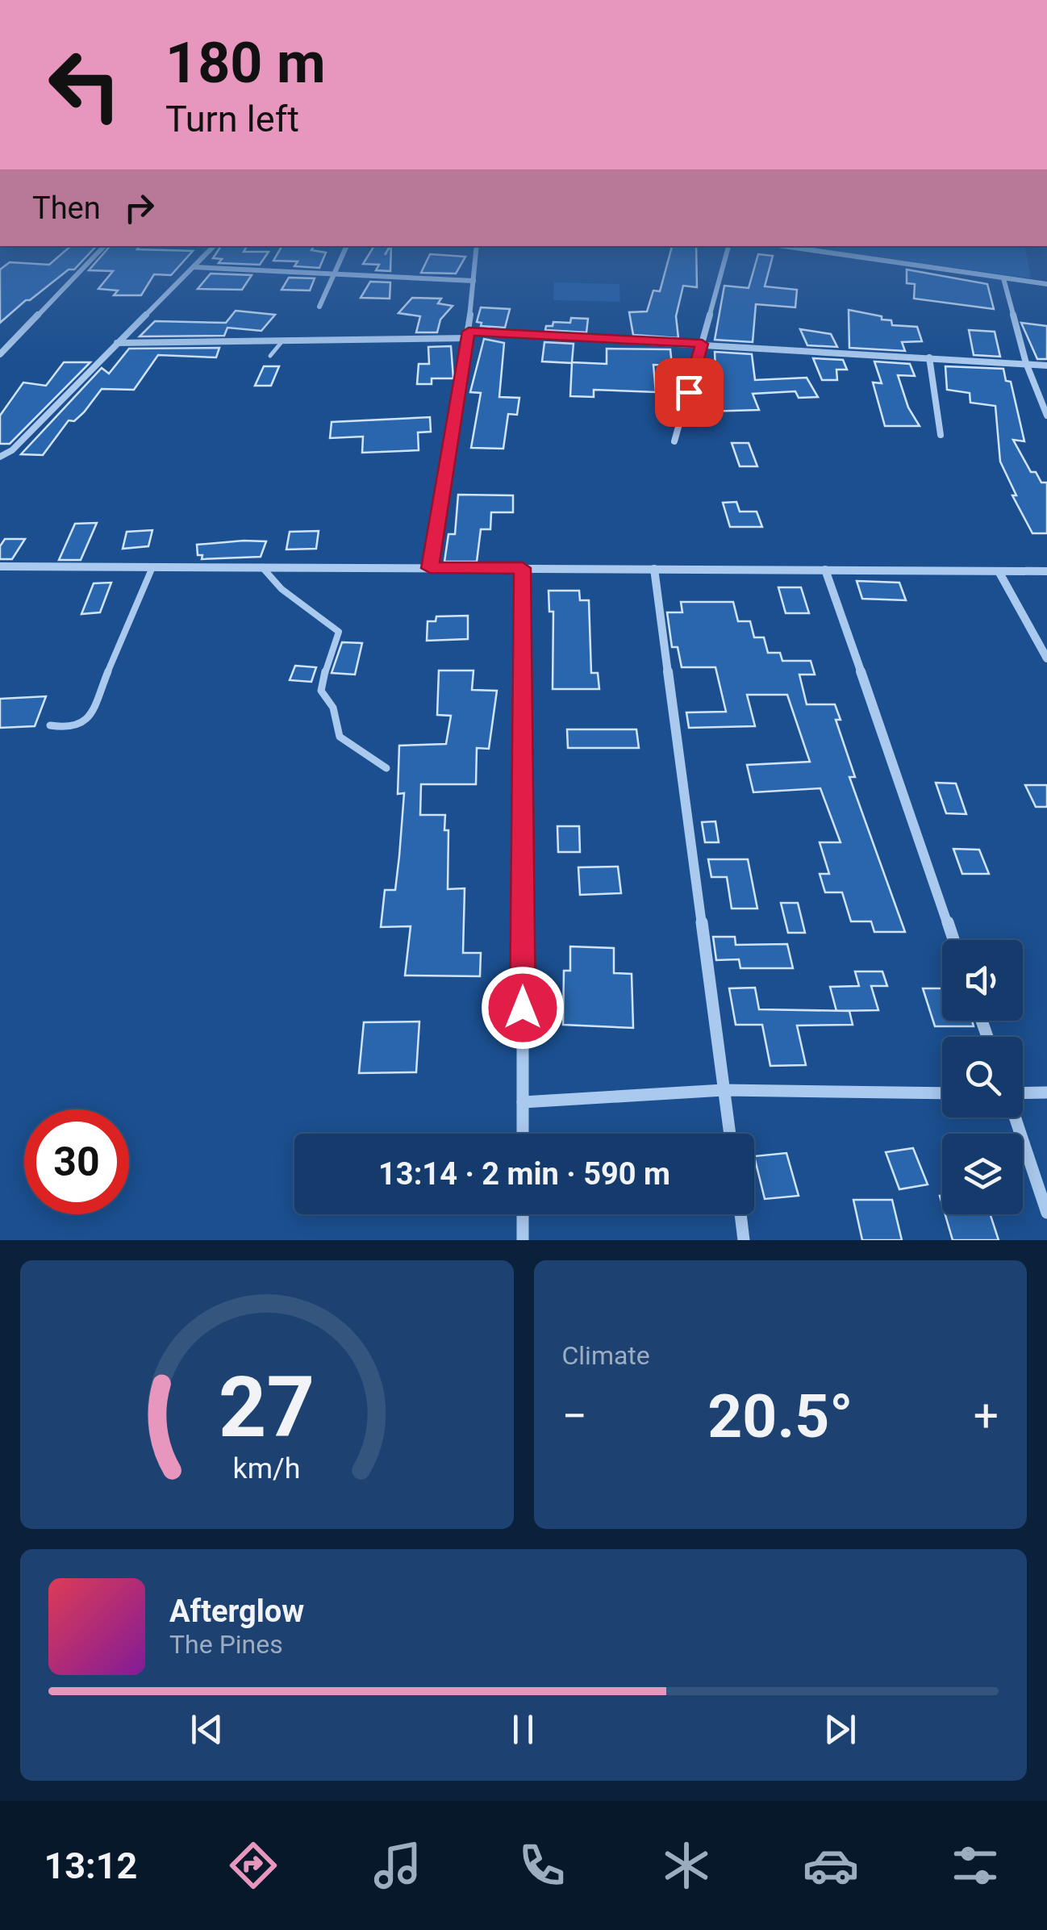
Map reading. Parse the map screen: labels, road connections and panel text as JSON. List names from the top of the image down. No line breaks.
{"page":{"turn":["180 m","Turn left"],"then":"Then","limit":"30","trip":"13:14 · 2 min · 590 m","tile":"Climate","heat":["−","20.5°","+"],"song":["Afterglow","The Pines"],"tabs":"13:12","gauge":["27","km/h"]}}
